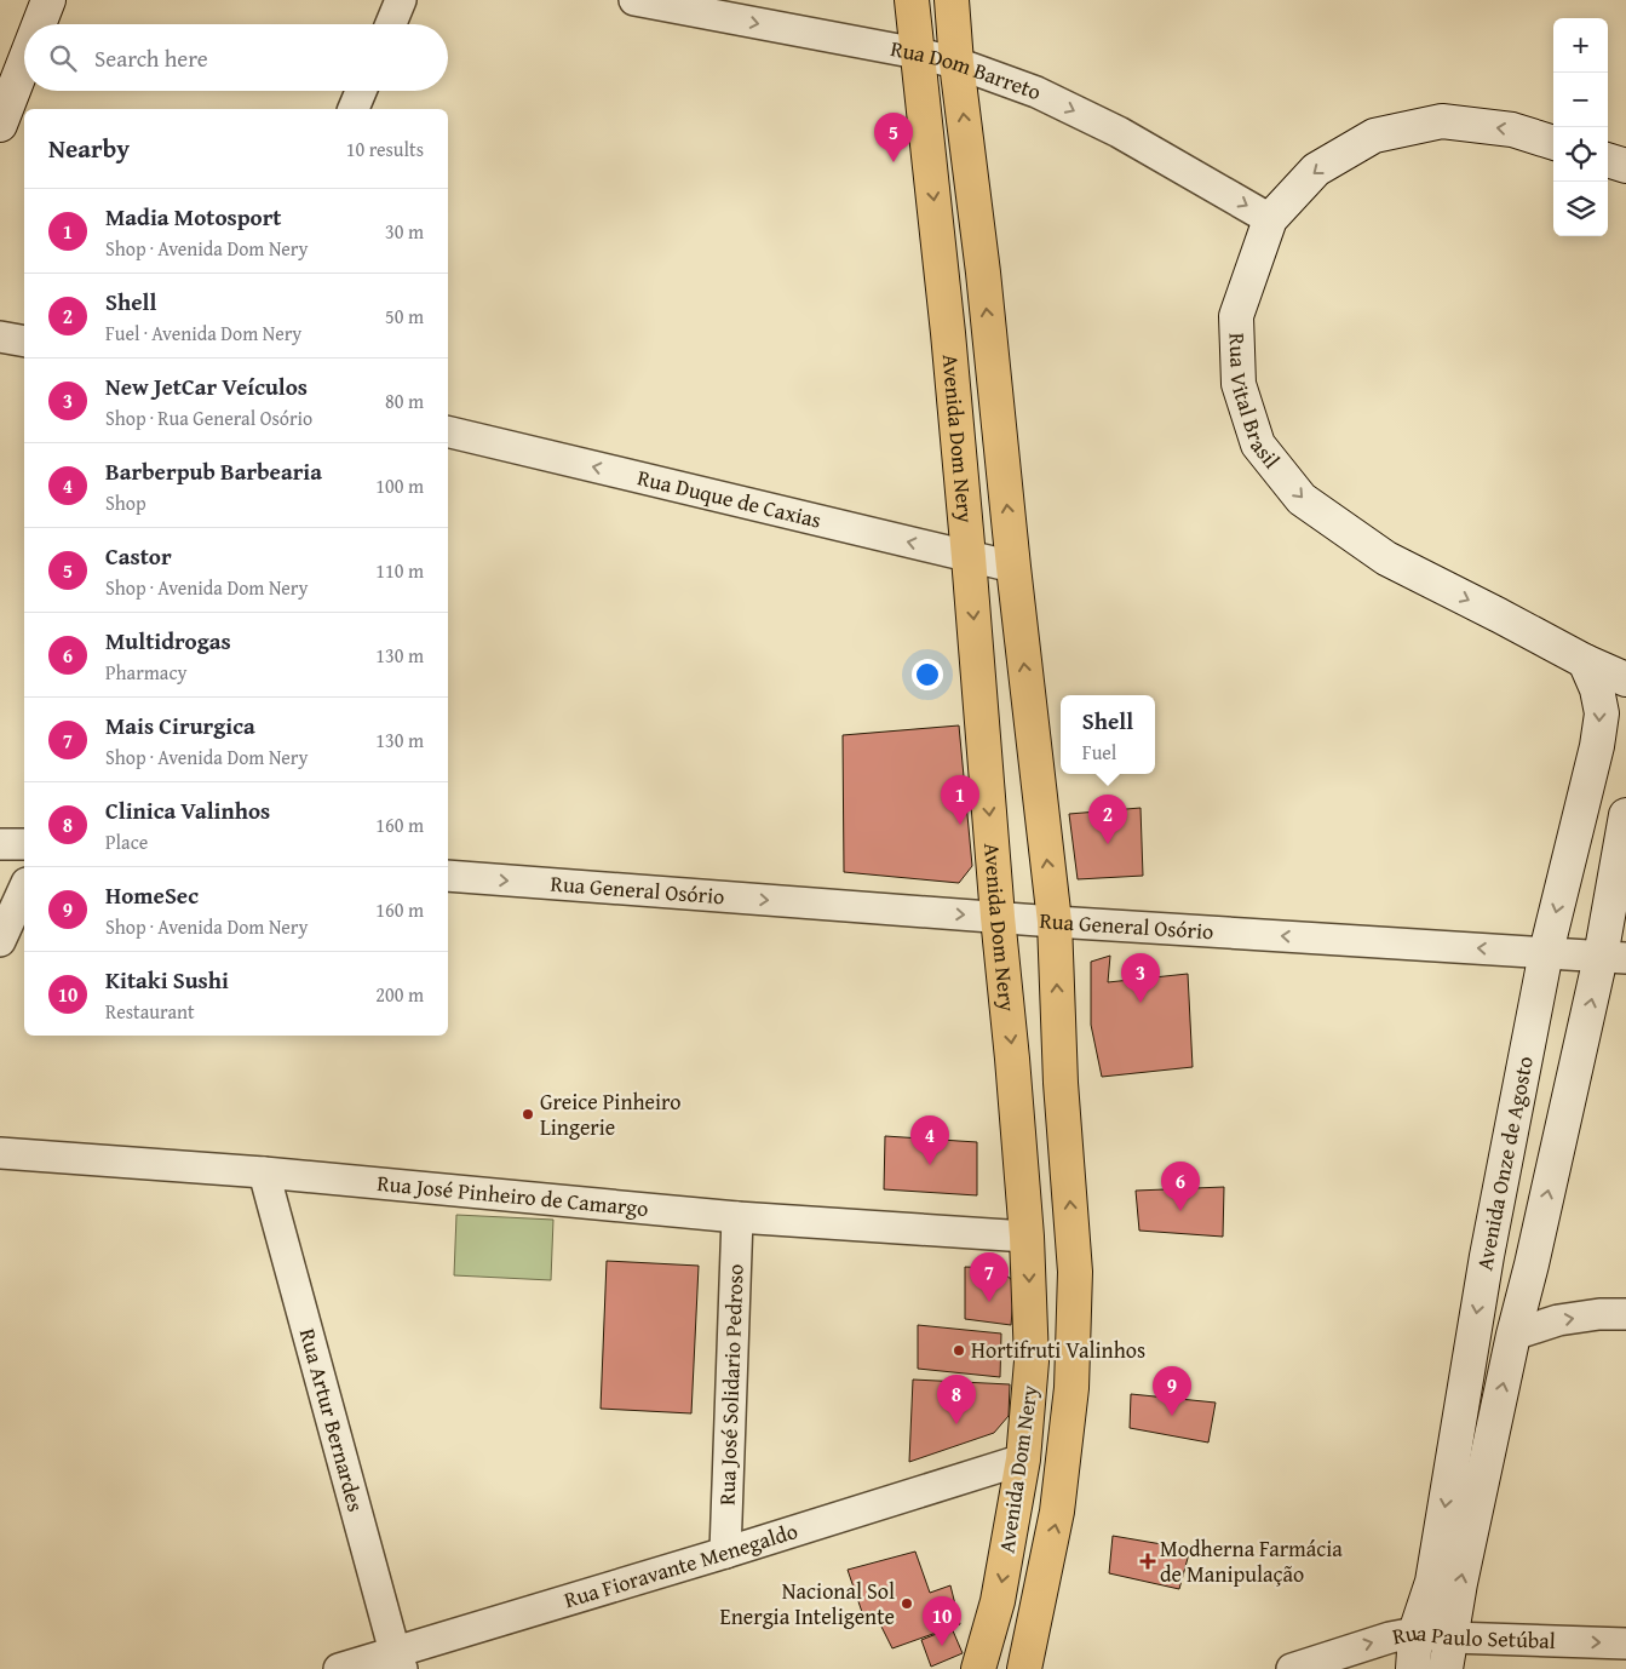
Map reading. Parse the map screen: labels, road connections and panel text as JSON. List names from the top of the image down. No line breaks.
{"streets":{"main road":["Rua Vital Brasil","Avenida Dom Nery","Avenida Onze de Agosto"],"street":["Rua Dom Barreto","Rua Duque de Caxias","Rua General Osório","Rua José Pinheiro de Camargo","Rua José Solidario Pedroso","Rua Artur Bernardes","Rua Fioravante Menegaldo","Rua Paulo Setúbal"]},"crossings":[["Rua Dom Barreto","Rua Vital Brasil"],["Rua Dom Barreto","Avenida Dom Nery"],["Rua Vital Brasil","Avenida Onze de Agosto"],["Avenida Dom Nery","Rua Duque de Caxias"],["Avenida Dom Nery","Rua General Osório"],["Avenida Dom Nery","Rua José Pinheiro de Camargo"],["Avenida Dom Nery","Rua Fioravante Menegaldo"],["Rua General Osório","Avenida Onze de Agosto"],["Avenida Onze de Agosto","Rua Paulo Setúbal"],["Rua José Pinheiro de Camargo","Rua José Solidario Pedroso"],["Rua José Pinheiro de Camargo","Rua Artur Bernardes"],["Rua José Solidario Pedroso","Rua Fioravante Menegaldo"],["Rua Artur Bernardes","Rua Fioravante Menegaldo"]],"one_way":["Rua Dom Barreto","Rua Duque de Caxias","Rua Paulo Setúbal"],"places":{"other":["Greice Pinheiro Lingerie","Hortifruti Valinhos","Nacional Sol Energia Inteligente"],"health":["Modherna Farmácia de Manipulação"]},"page":{"map_buttons":["+","−"],"search":"Search here","heading":["Nearby","10 results"],"pins":["5","1","2","3","4","6","7","9","8","10"],"list":[{"mark":"1","name":"Madia Motosport","note":"Shop · Avenida Dom Nery","value":"30 m"},{"mark":"2","name":"Shell","note":"Fuel · Avenida Dom Nery","value":"50 m"},{"mark":"3","name":"New JetCar Veículos","note":"Shop · Rua General Osório","value":"80 m"},{"mark":"4","name":"Barberpub Barbearia","note":"Shop","value":"100 m"},{"mark":"5","name":"Castor","note":"Shop · Avenida Dom Nery","value":"110 m"},{"mark":"6","name":"Multidrogas","note":"Pharmacy","value":"130 m"},{"mark":"7","name":"Mais Cirurgica","note":"Shop · Avenida Dom Nery","value":"130 m"},{"mark":"8","name":"Clinica Valinhos","note":"Place","value":"160 m"},{"mark":"9","name":"HomeSec","note":"Shop · Avenida Dom Nery","value":"160 m"},{"mark":"10","name":"Kitaki Sushi","note":"Restaurant","value":"200 m"}],"popup":["Shell","Fuel"]}}
